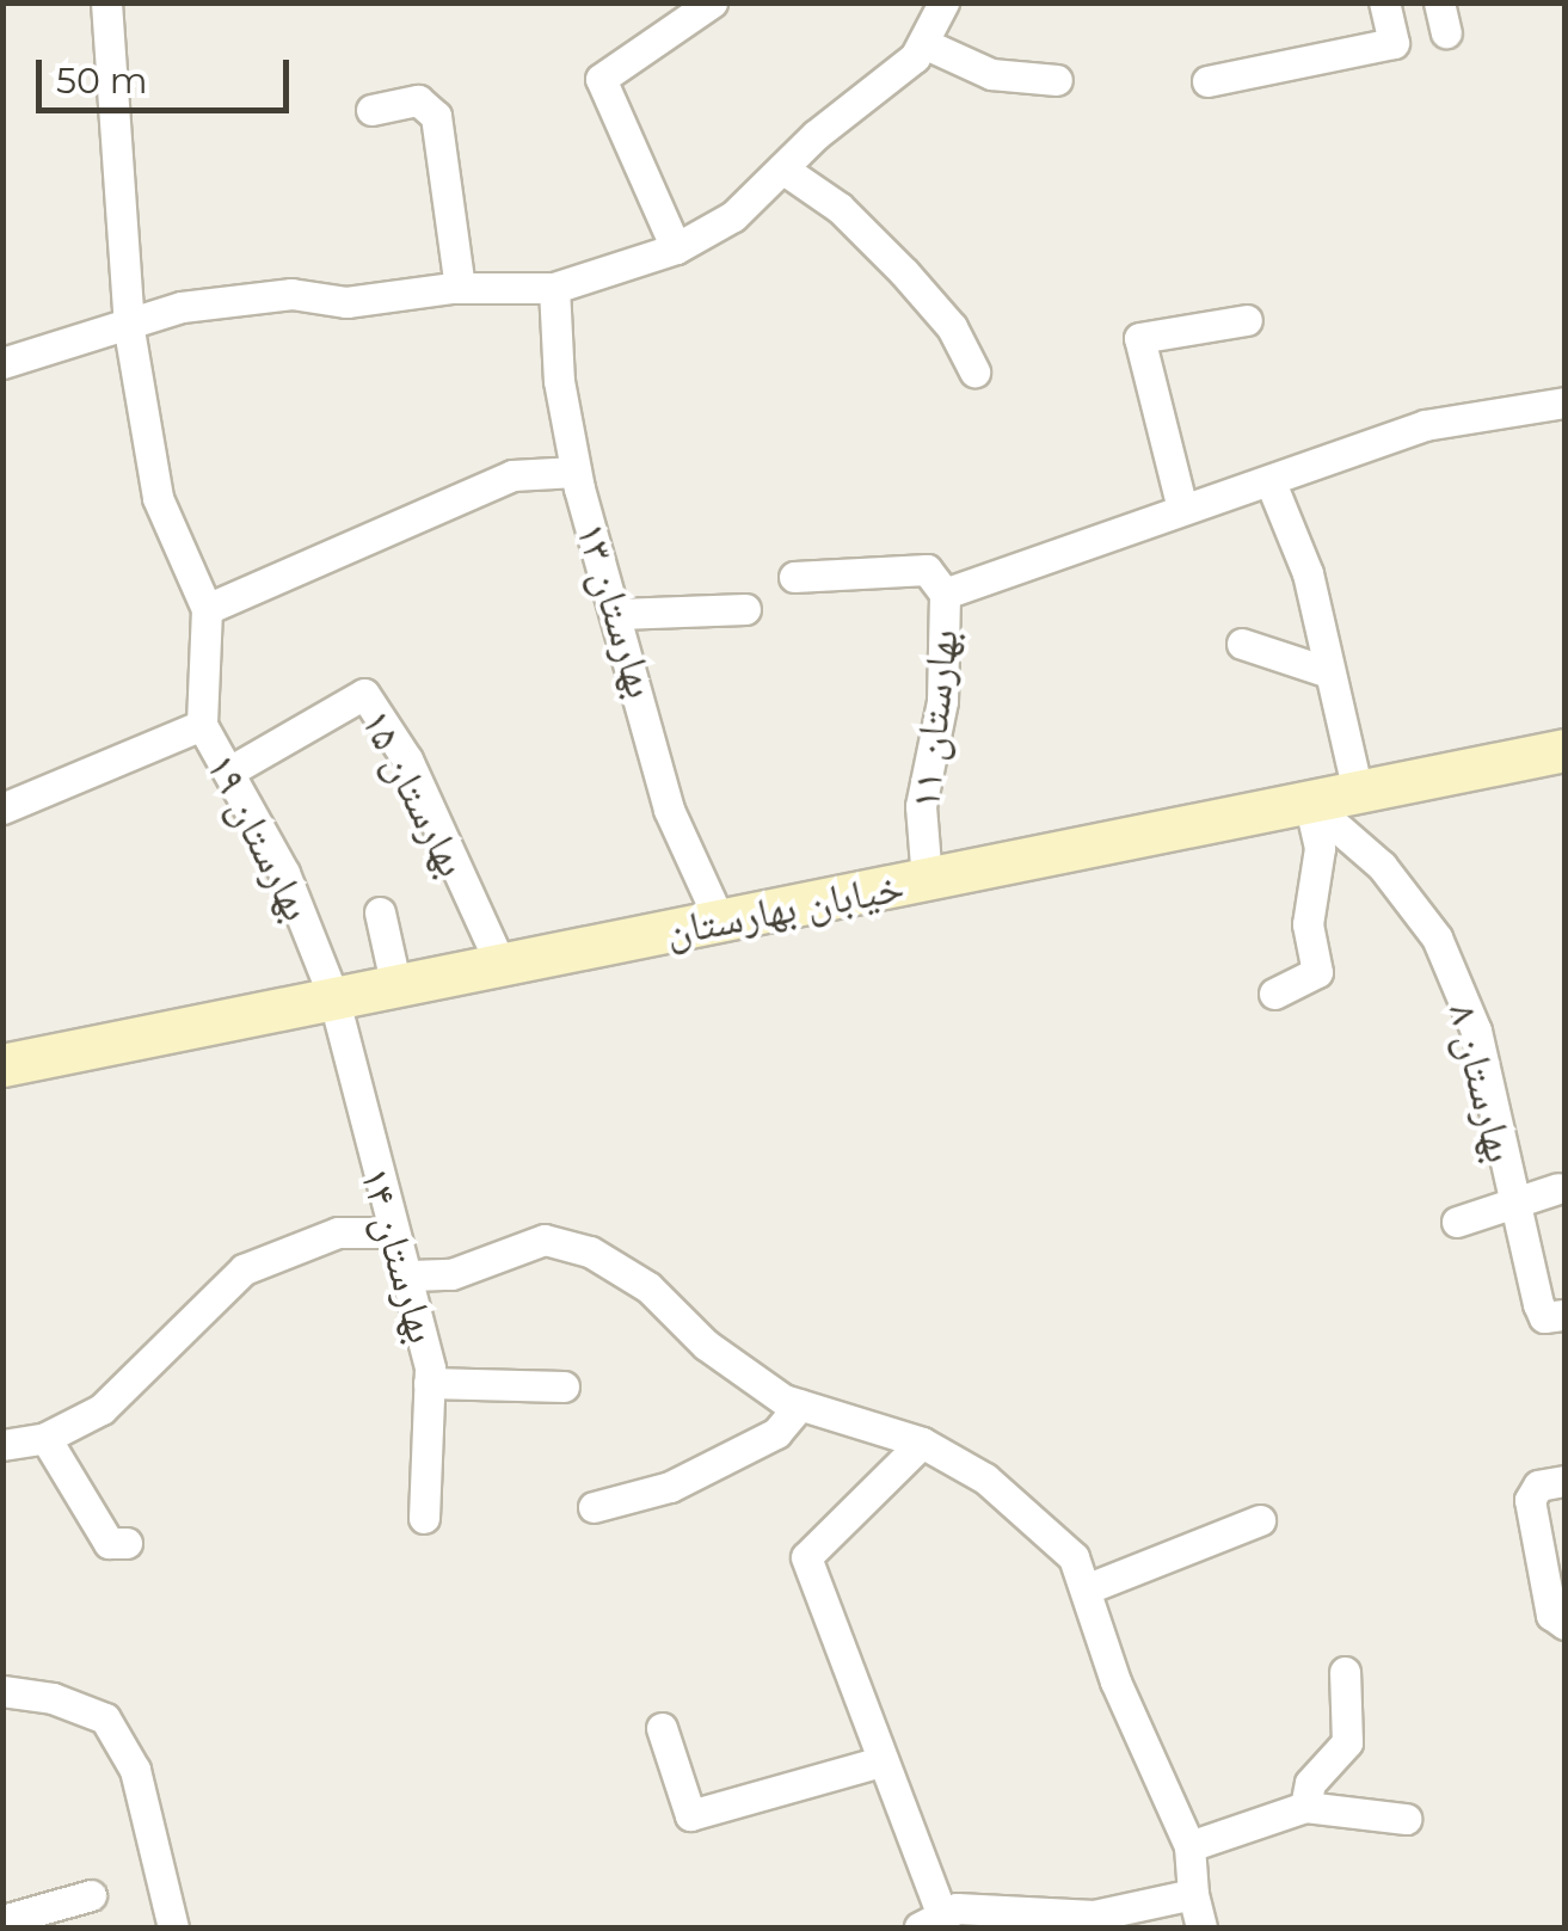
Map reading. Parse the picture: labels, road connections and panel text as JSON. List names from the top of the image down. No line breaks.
{"streets":{"main road":["خیابان بهارستان"],"street":["بهارستان ۱۳","بهارستان ۱۱","بهارستان ۱۵","بهارستان ۱۹","بهارستان ۸","بهارستان ۱۴"]},"crossings":[["بهارستان ۱۳","خیابان بهارستان"],["بهارستان ۱۱","خیابان بهارستان"],["بهارستان ۱۵","بهارستان ۱۹"],["بهارستان ۱۵","خیابان بهارستان"],["بهارستان ۱۹","خیابان بهارستان"],["بهارستان ۱۹","بهارستان ۱۴"],["خیابان بهارستان","بهارستان ۸"],["خیابان بهارستان","بهارستان ۱۴"]],"scale_bar":"50 m"}
